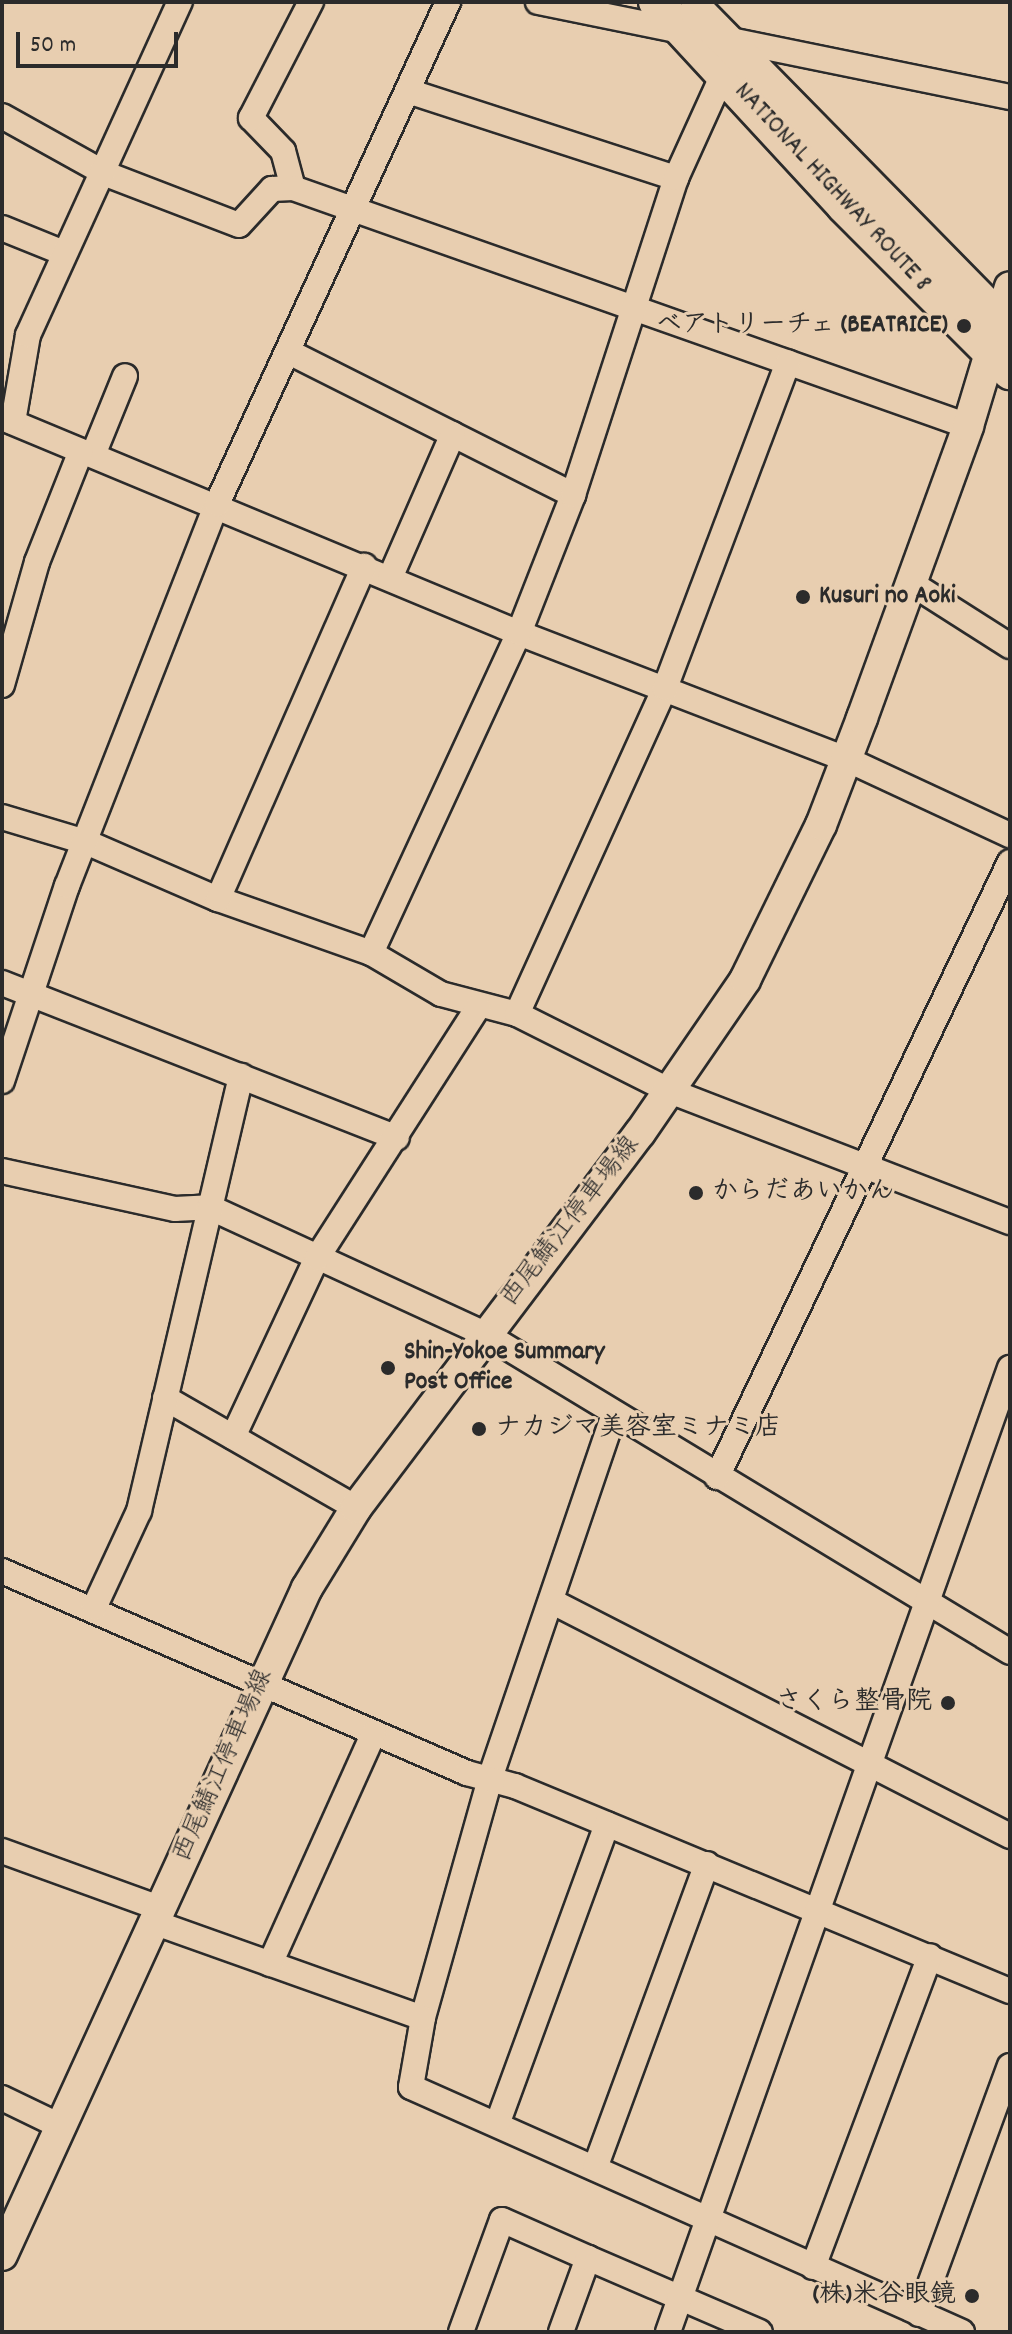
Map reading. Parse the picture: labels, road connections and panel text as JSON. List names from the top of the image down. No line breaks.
{"streets":{"highway":["NATIONAL HIGHWAY ROUTE 8"],"main road":["西尾鯖江停車場線"]},"crossings":[["NATIONAL HIGHWAY ROUTE 8","西尾鯖江停車場線"]],"places":["ベアトリーチェ (BEATRICE)","Kusuri no Aoki","からだあいかん","Shin-Yokoe Summary Post Office","ナカジマ美容室ミナミ店","さくら整骨院","(株)米谷眼鏡"],"scale_bar":"50 m"}
